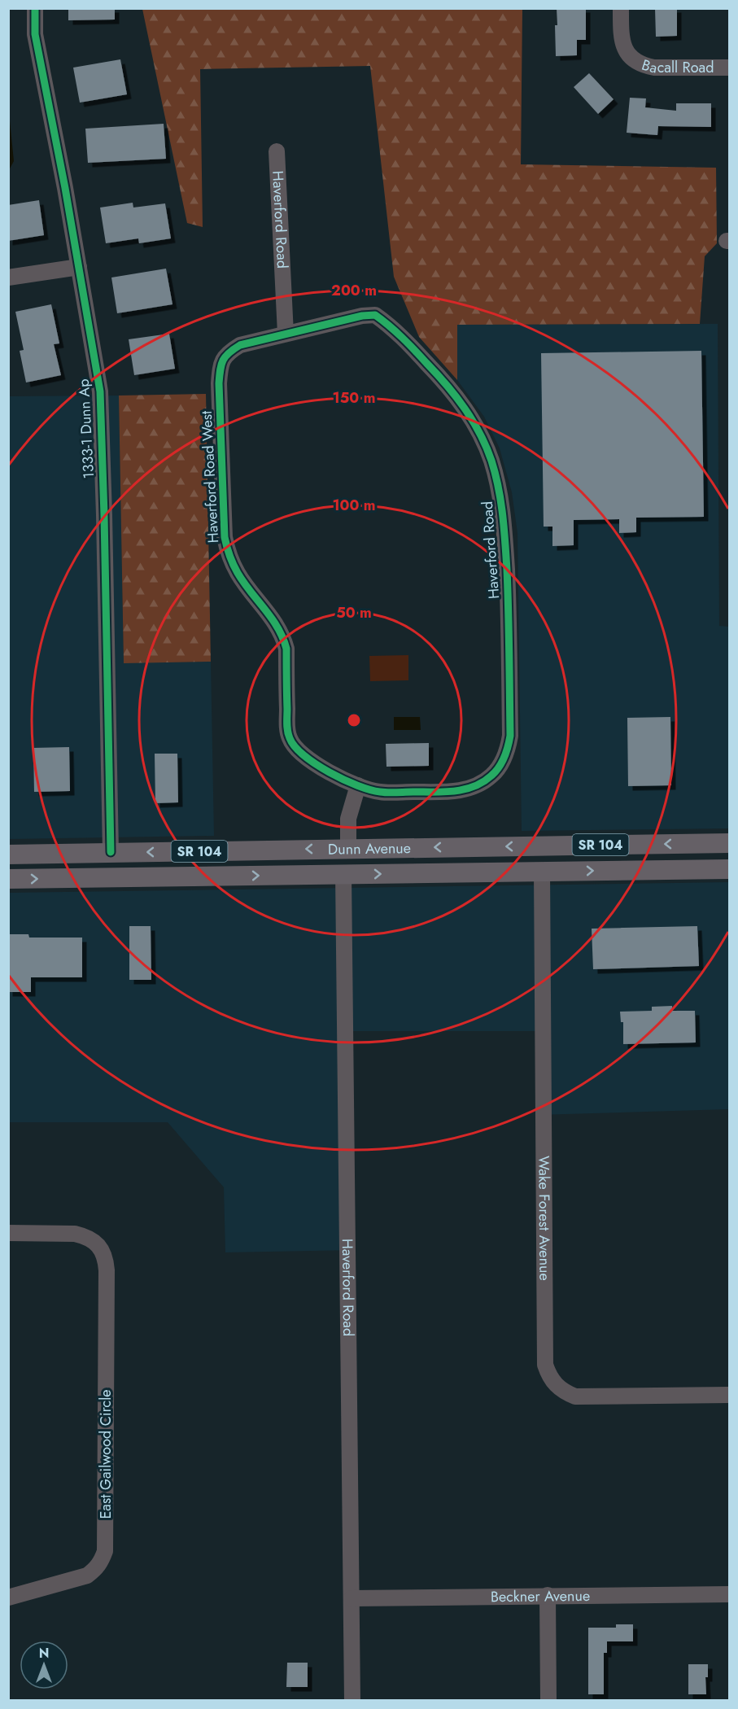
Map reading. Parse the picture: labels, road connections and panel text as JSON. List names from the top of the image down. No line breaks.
{"streets":{"main road":["SR 104","Dunn Avenue"],"street":["Bacall Road","Haverford Road","1333-1 Dunn Ap","Haverford Road West","Wake Forest Avenue","East Gailwood Circle","Beckner Avenue"]},"crossings":[["Haverford Road","Haverford Road West"],["Haverford Road","Dunn Avenue"],["Haverford Road","Beckner Avenue"],["1333-1 Dunn Ap","Dunn Avenue"],["Dunn Avenue","Wake Forest Avenue"]],"north":"top","rings":["200 m","150 m","100 m","50 m"]}
